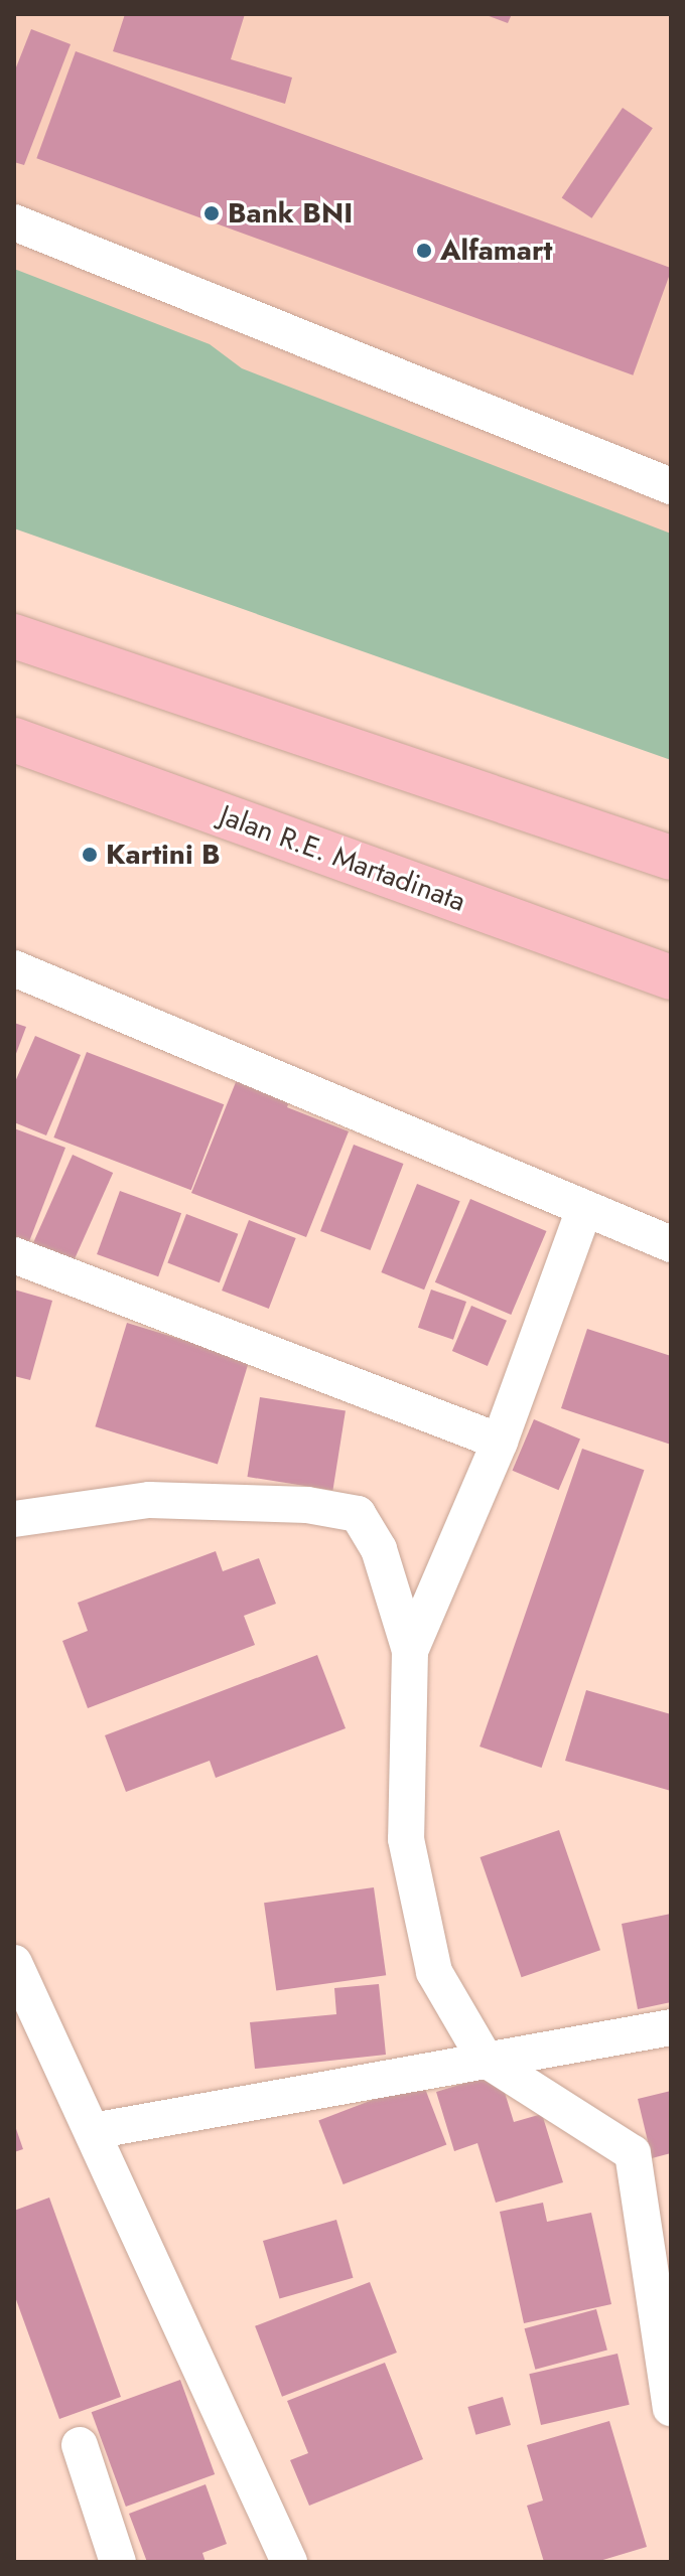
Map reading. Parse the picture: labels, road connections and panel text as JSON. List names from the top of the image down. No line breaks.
{"streets":{"highway":["Jalan R.E. Martadinata"]},"places":["Bank BNI","Alfamart","Kartini B"]}
